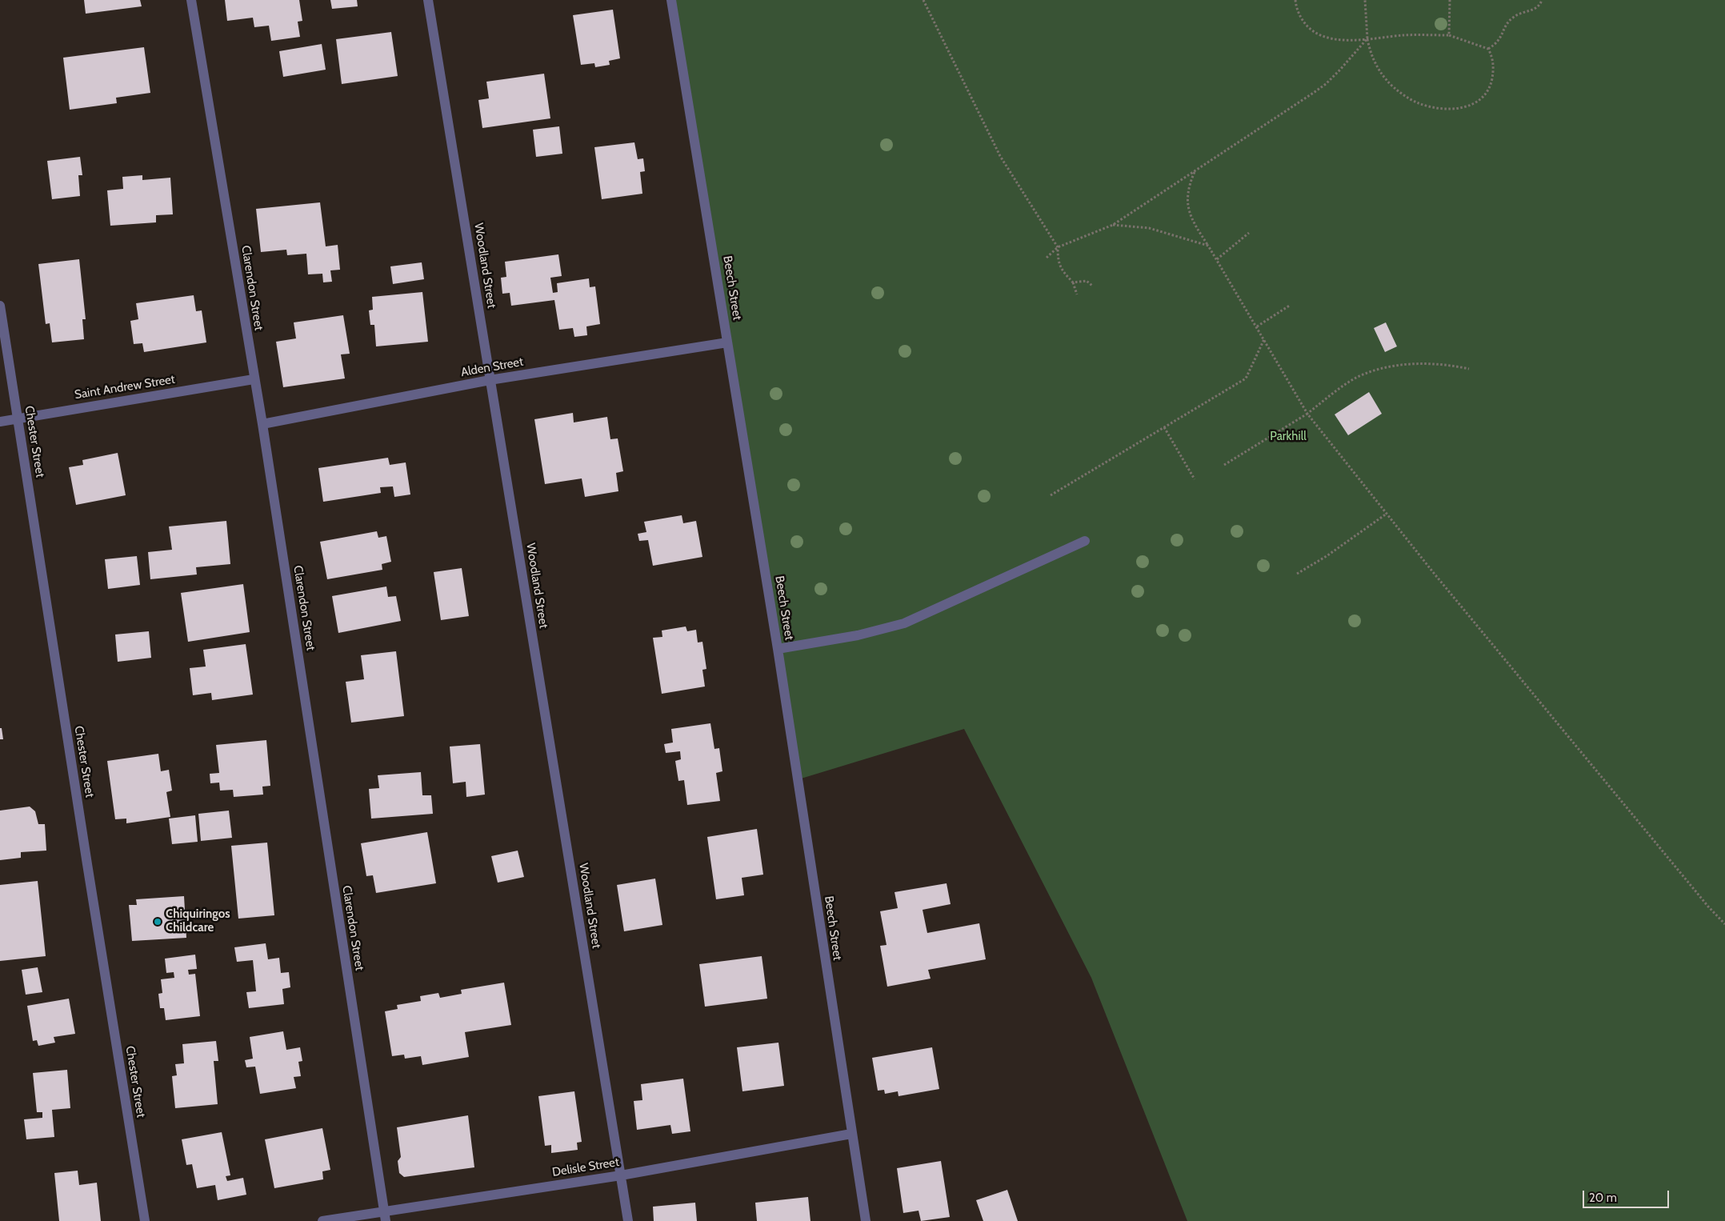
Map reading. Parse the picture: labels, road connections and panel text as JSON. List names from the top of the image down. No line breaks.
{"streets":{"street":["Woodland Street","Clarendon Street","Beech Street","Alden Street","Saint Andrew Street","Chester Street","Delisle Street"]},"crossings":[["Woodland Street","Alden Street"],["Woodland Street","Delisle Street"],["Clarendon Street","Alden Street"],["Clarendon Street","Saint Andrew Street"],["Clarendon Street","Delisle Street"],["Beech Street","Alden Street"],["Beech Street","Delisle Street"],["Saint Andrew Street","Chester Street"]],"parks":["Parkhill"],"places":["Chiquiringos Childcare"],"scale_bar":"20 m"}
